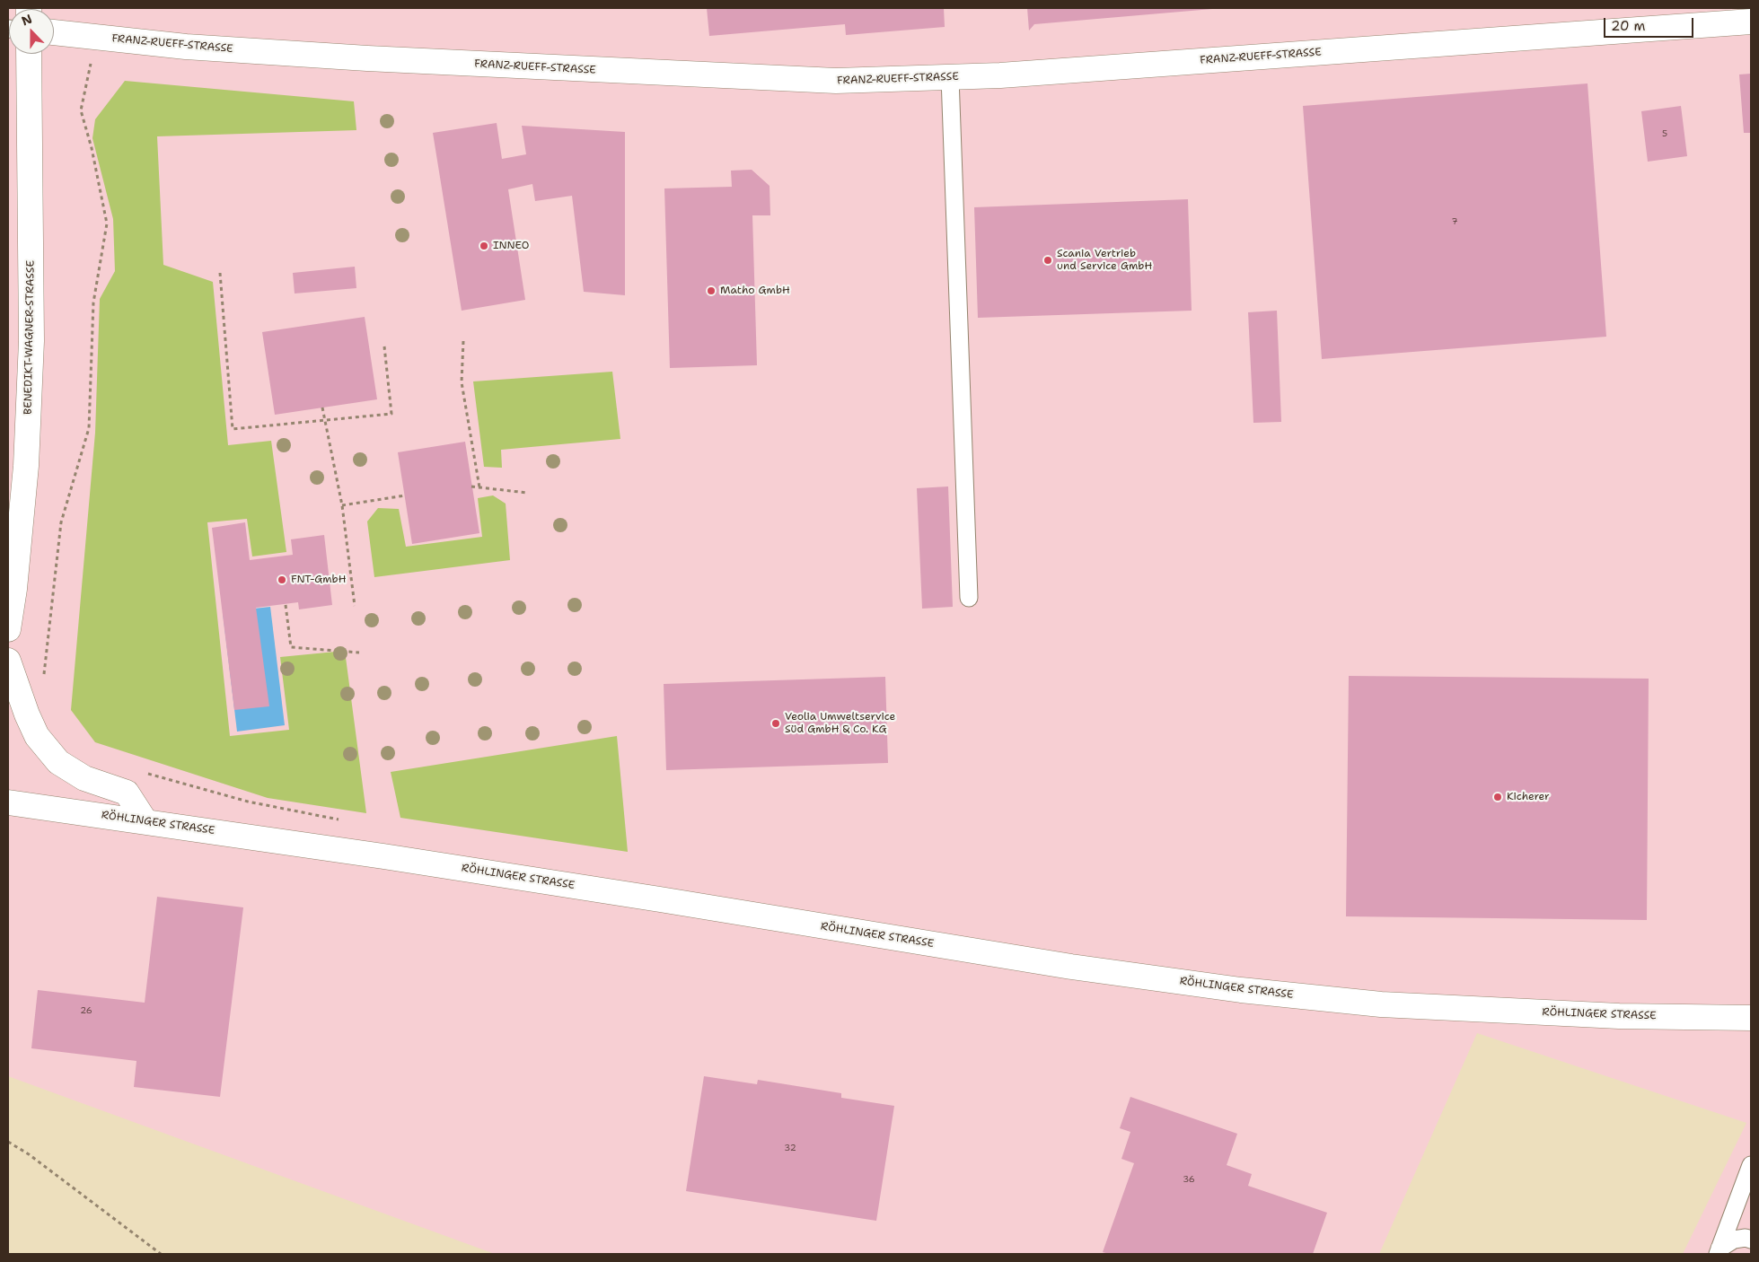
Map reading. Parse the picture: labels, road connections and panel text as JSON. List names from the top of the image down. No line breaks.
{"streets":{"street":["FRANZ-RUEFF-STRASSE","BENEDIKT-WAGNER-STRASSE","RÖHLINGER STRASSE"]},"places":["INNEO","Scania Vertrieb und Service GmbH","Matho GmbH","FNT-GmbH","Veolia Umweltservice Süd GmbH & Co. KG","Kicherer"],"house_numbers":["5","7","26","32","36"],"scale_bar":"20 m","north":"top"}
